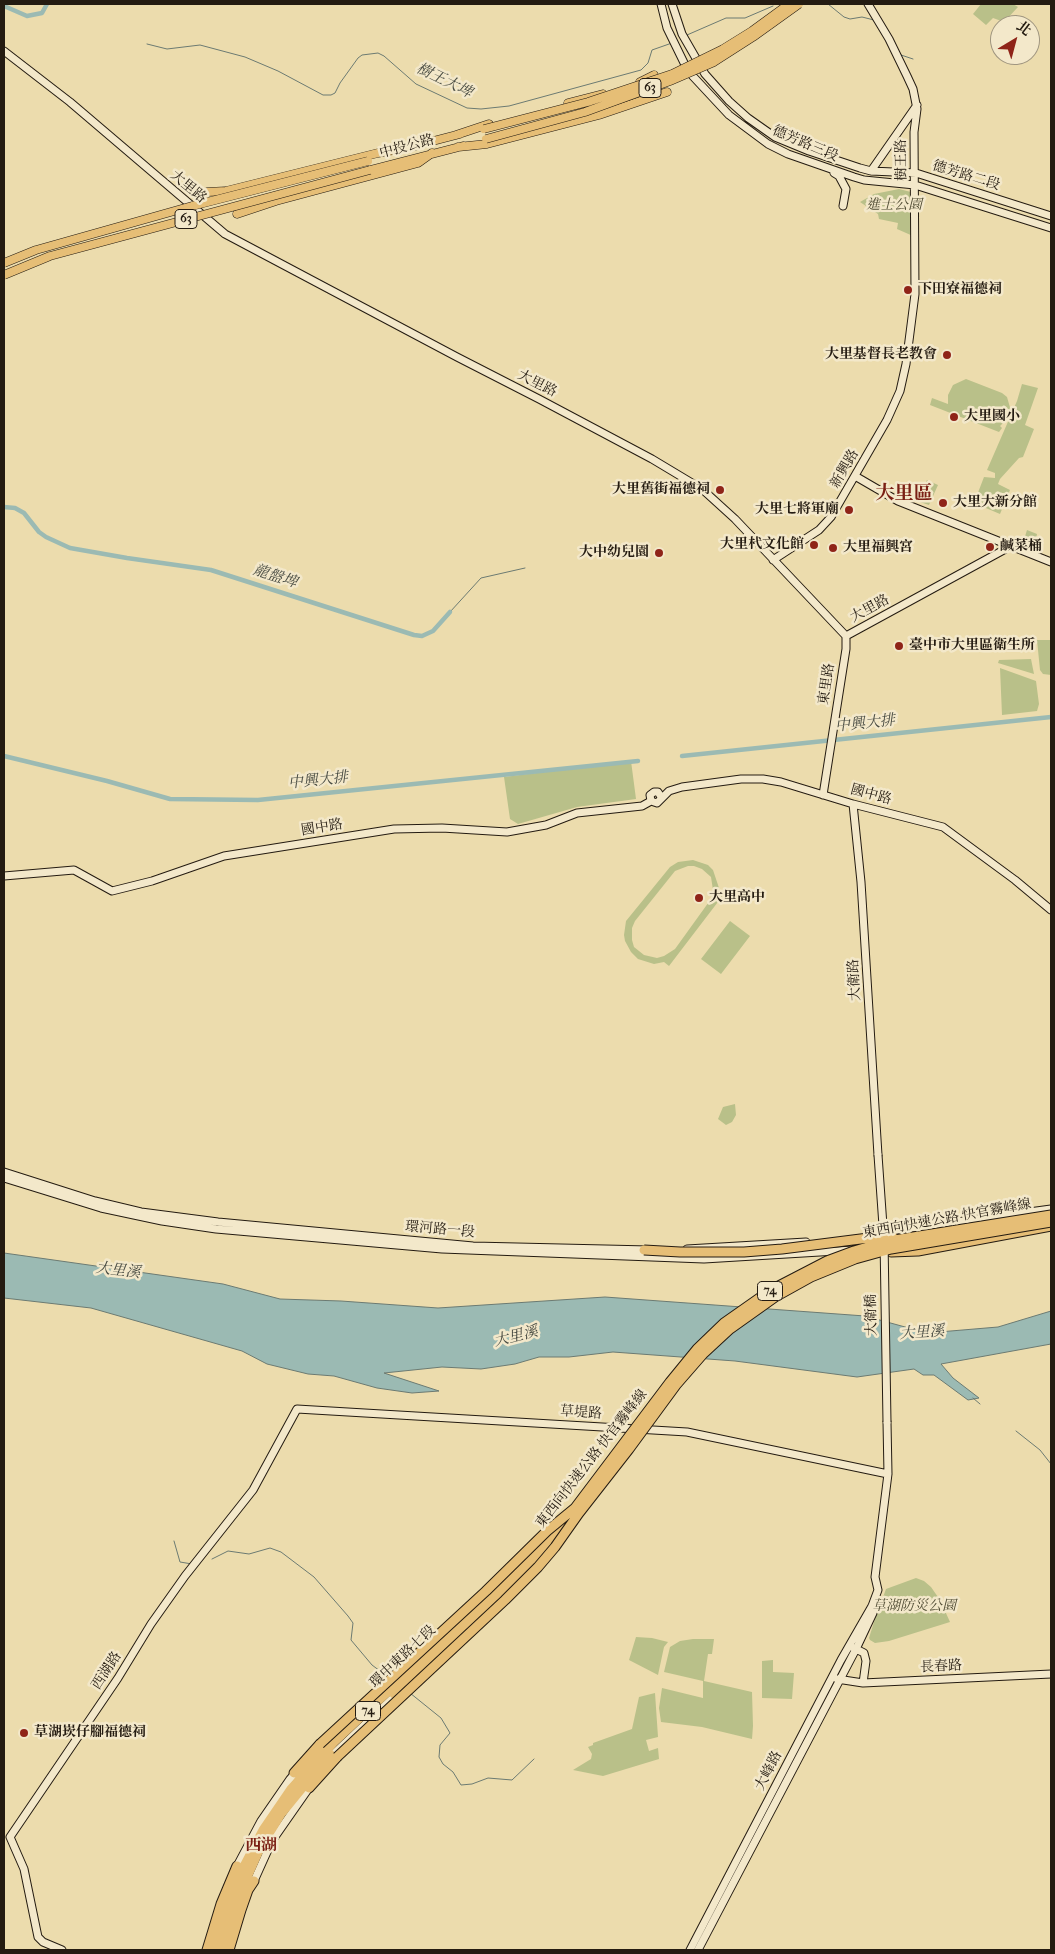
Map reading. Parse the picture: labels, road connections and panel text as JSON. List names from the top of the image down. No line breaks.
{"streets":{"highway":["東西向快速公路 快官霧峰線","74"],"main road":["63","中投公路"],"street":["德芳路三段","樹王路","德芳路二段","大里路","新興路","東里路","國中路","大衛路","環河路一段","大衛橋","草堤路","環中東路七段","長春路","西湖路","大峰路"]},"crossings":[["德芳路三段","樹王路"],["德芳路三段","德芳路二段"],["樹王路","德芳路二段"],["樹王路","新興路"],["大里路","新興路"],["大里路","東里路"],["東里路","國中路"],["國中路","大衛路"],["大衛路","大衛橋"],["東西向快速公路 快官霧峰線","環中東路七段"],["大衛橋","草堤路"],["大衛橋","大峰路"],["草堤路","環中東路七段"],["草堤路","西湖路"],["草堤路","大峰路"],["長春路","大峰路"]],"districts":["大里區","西湖"],"water":["樹王大埤","龍盤埤","中興大排","大里溪"],"parks":["進士公園","草湖防災公園"],"places":["下田寮福德祠","大里基督長老教會","大里國小","大里舊街福德祠","大里大新分館","大里七將軍廟","大里杙文化館","鹹菜桶","大里福興宮","大中幼兒園","臺中市大里區衛生所","大里高中","草湖崁仔腳福德祠"],"north":"top right"}
